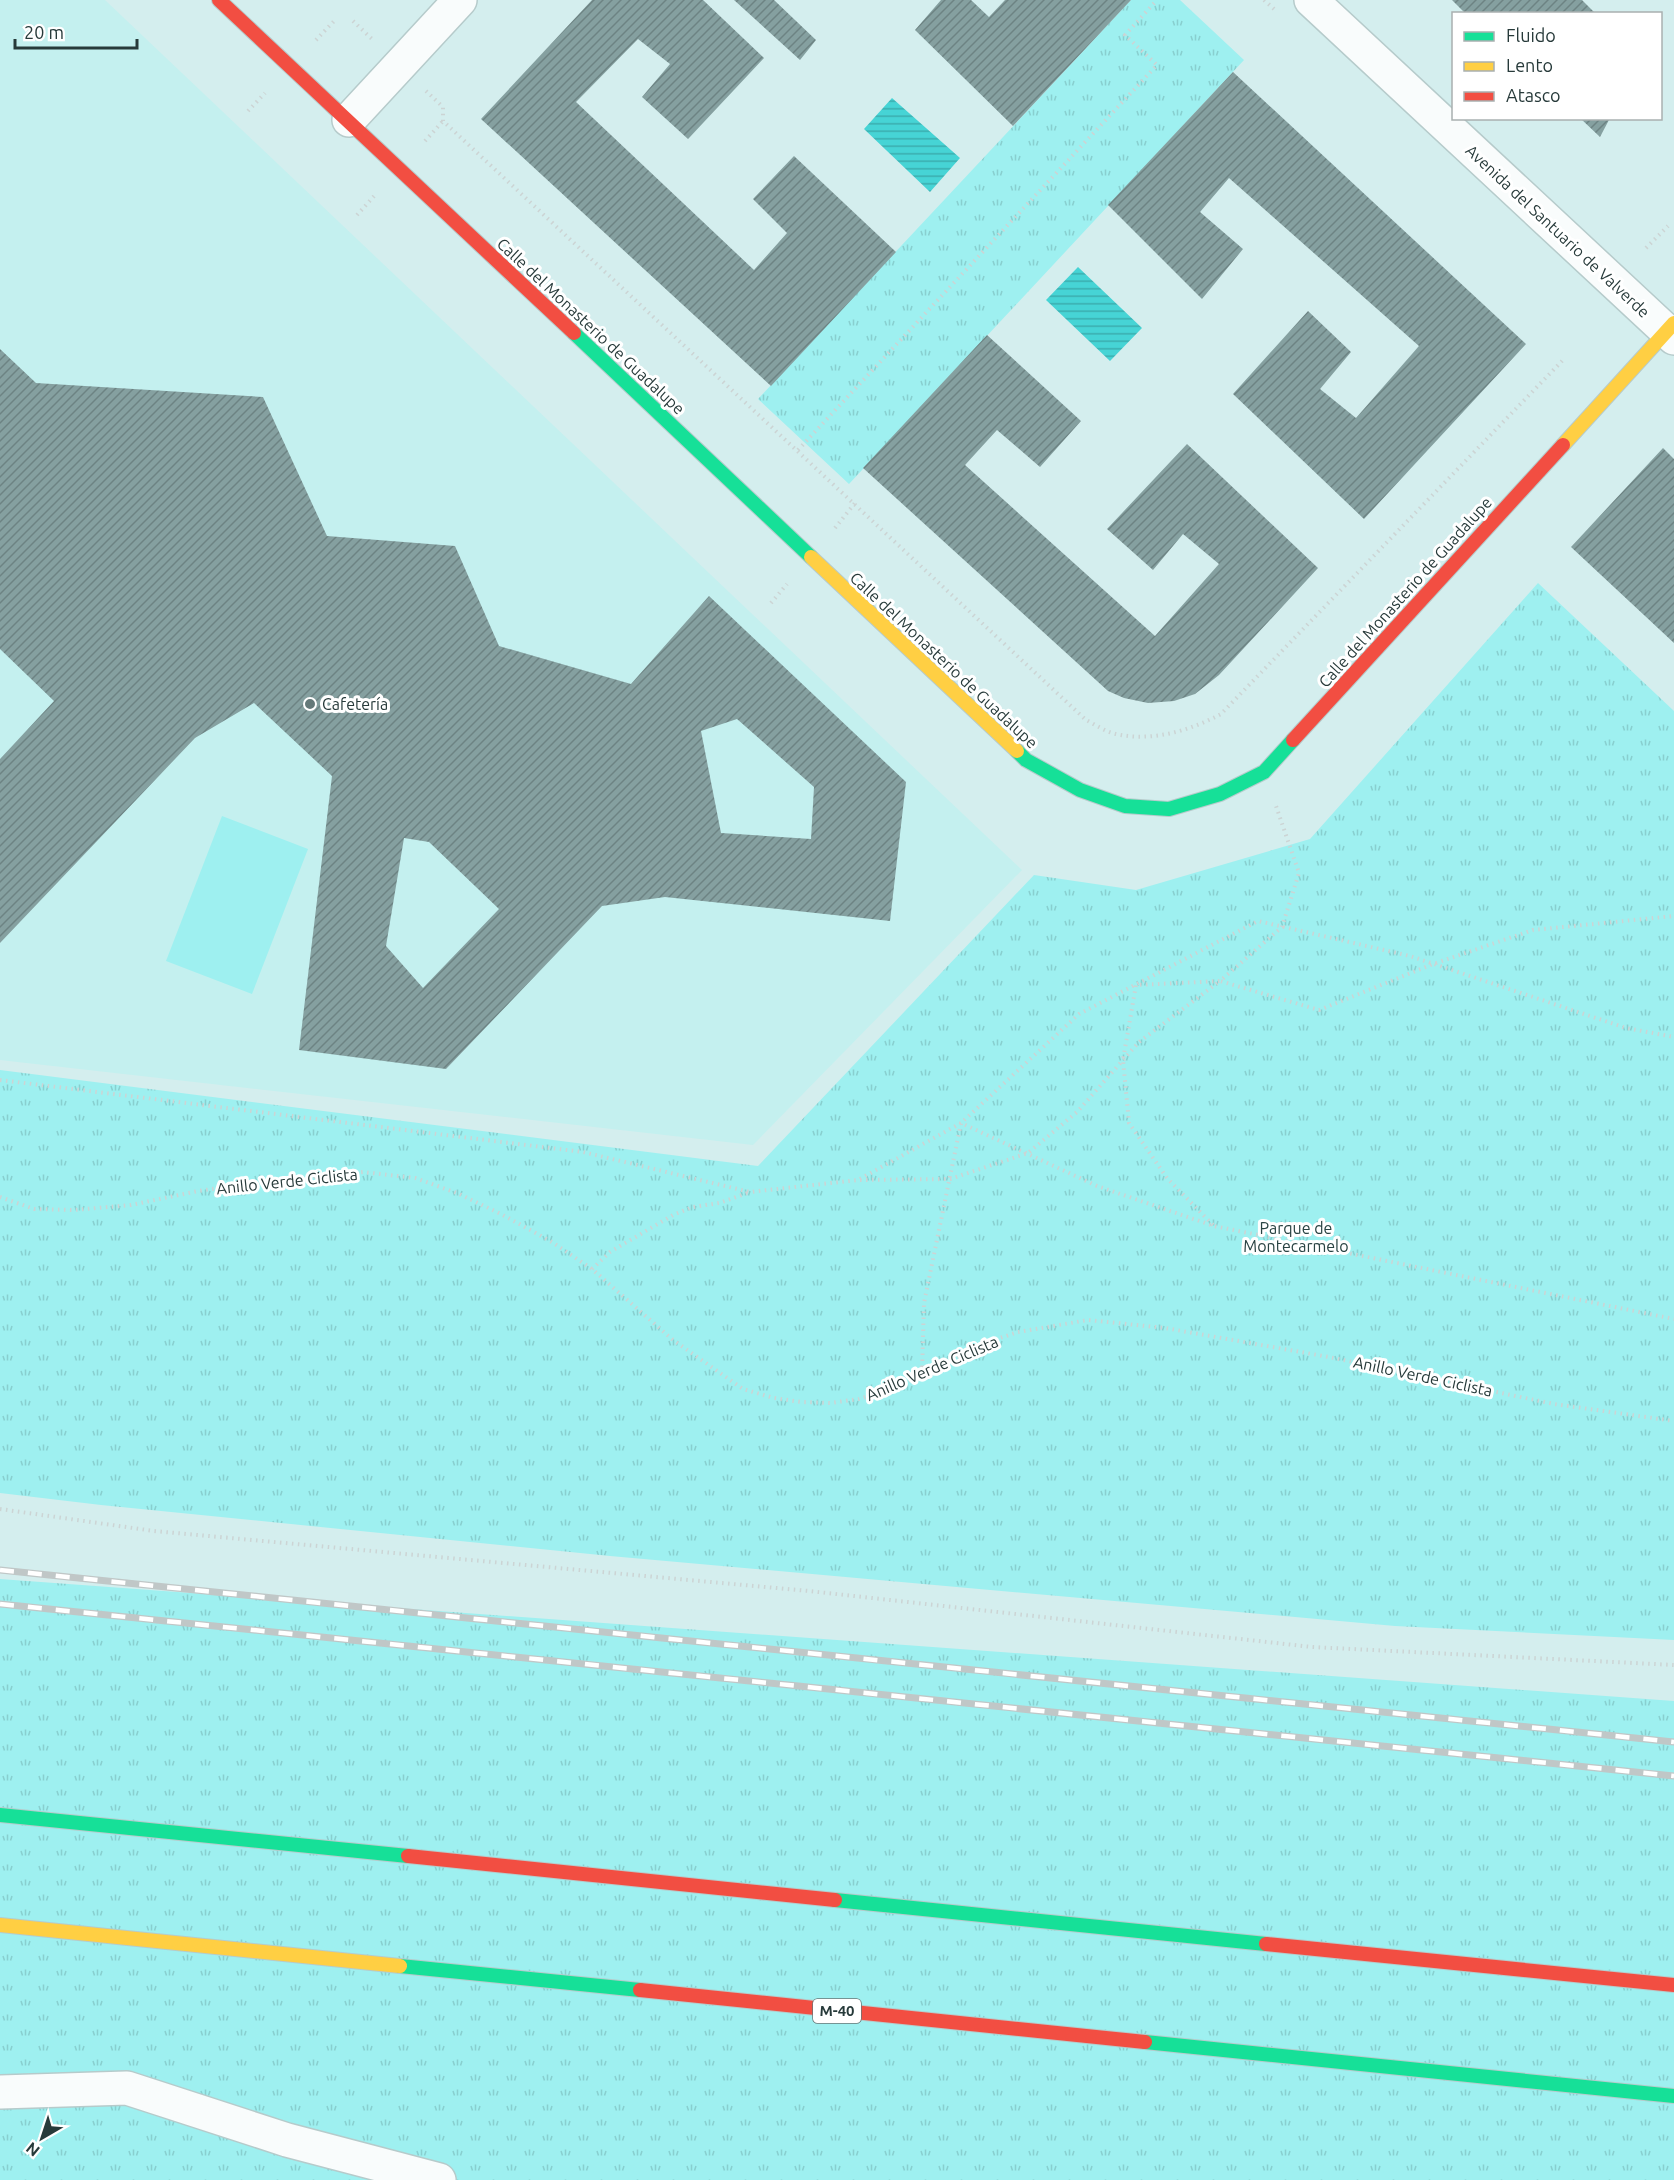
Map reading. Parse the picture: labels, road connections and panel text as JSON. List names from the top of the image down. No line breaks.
{"streets":{"main road":["Calle del Monasterio de Guadalupe","M-40"],"street":["Avenida del Santuario de Valverde"],"path":["Anillo Verde Ciclista"]},"crossings":[["Avenida del Santuario de Valverde","Calle del Monasterio de Guadalupe"]],"parks":["Parque de Montecarmelo"],"places":["Cafetería"],"legend":["Fluido","Lento","Atasco"],"scale_bar":"20 m","north":"bottom left"}
